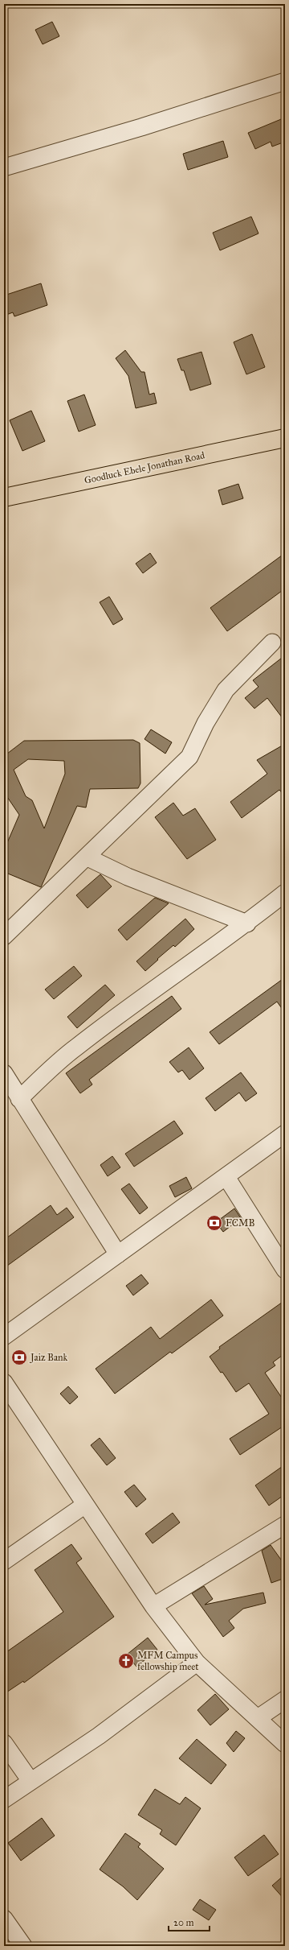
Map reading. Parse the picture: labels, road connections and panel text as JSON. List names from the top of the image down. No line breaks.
{"streets":{"main road":["Goodluck Ebele Jonathan Road"]},"places":{"bank":["FCMB","Jaiz Bank"],"church":["MFM Campus fellowship meet"]},"scale_bar":"20 m"}
